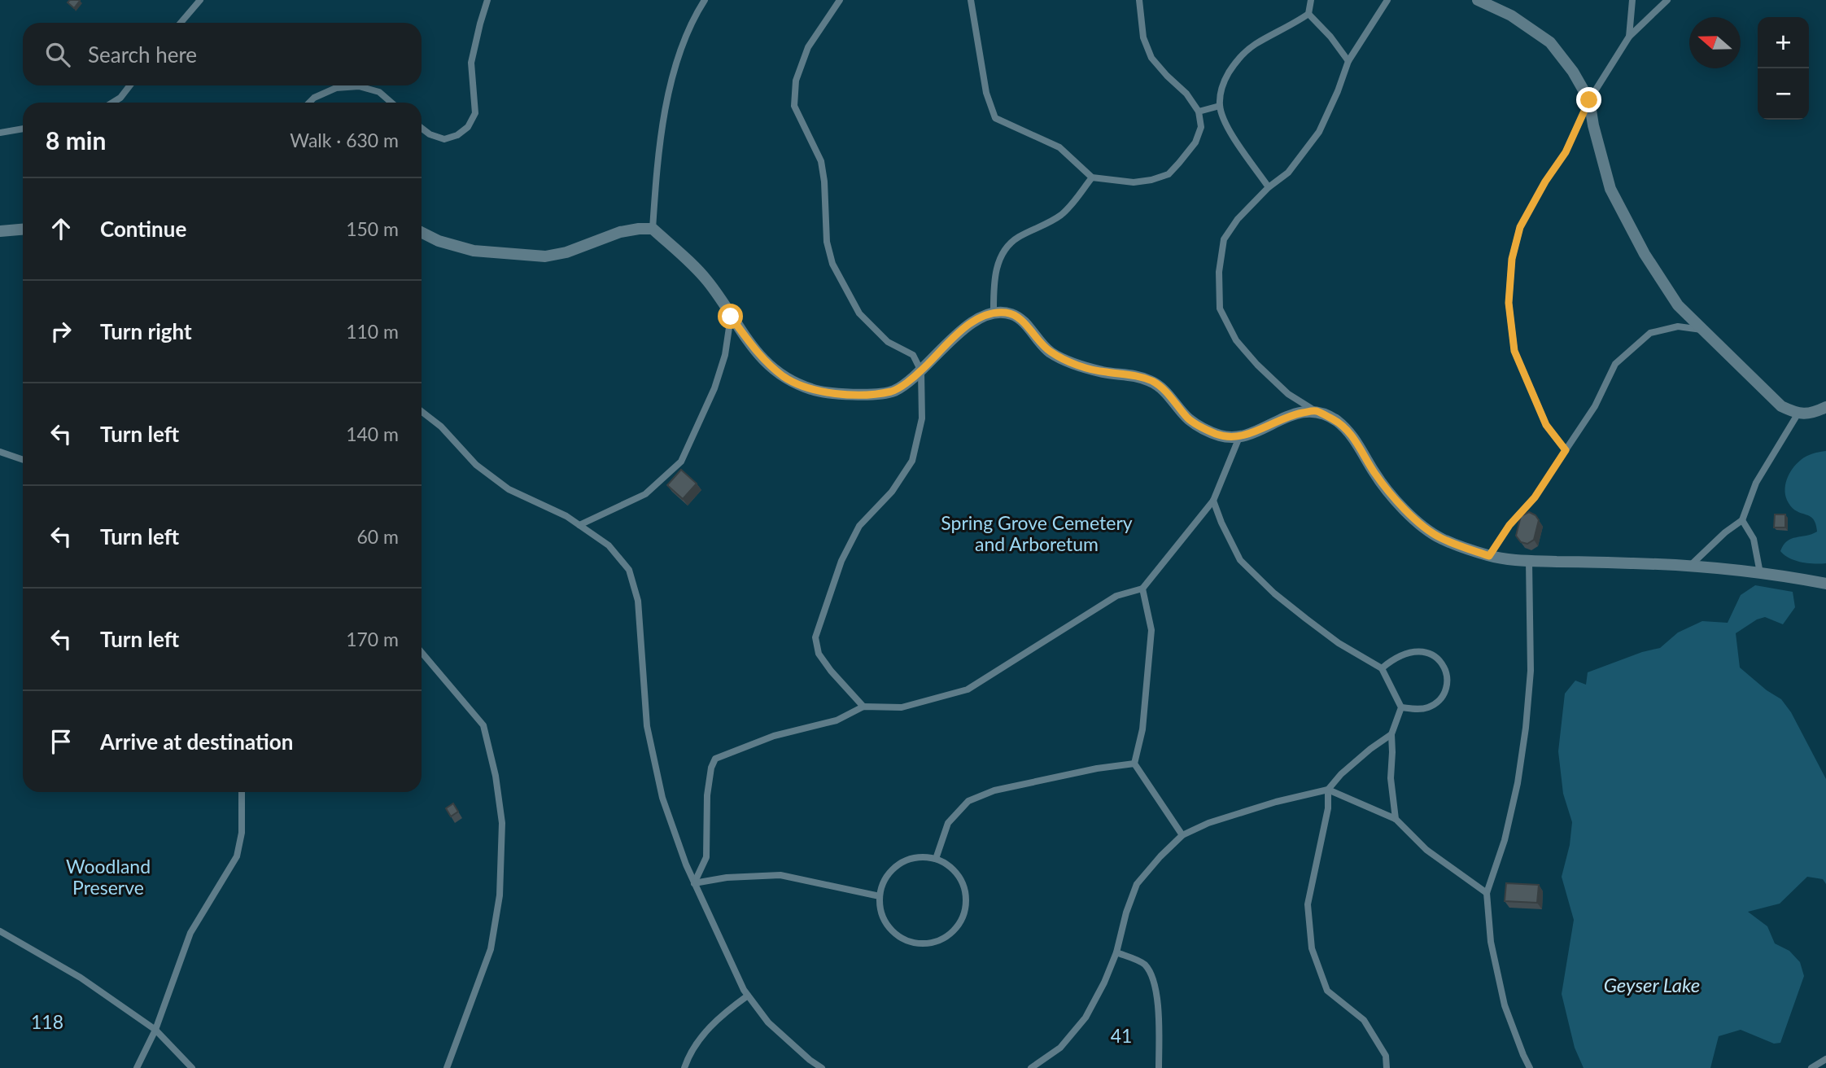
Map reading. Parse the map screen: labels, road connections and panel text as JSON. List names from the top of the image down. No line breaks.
{"water":["Geyser Lake"],"parks":["Spring Grove Cemetery and Arboretum","Woodland Preserve","118","41"],"north":"left","page":{"map_buttons":["+","−"],"search":"Search here","heading":["8 min","Walk · 630 m"],"list":[["Continue","150 m"],["Turn right","110 m"],["Turn left","140 m"],["Turn left","60 m"],["Turn left","170 m"],"Arrive at destination"]}}
